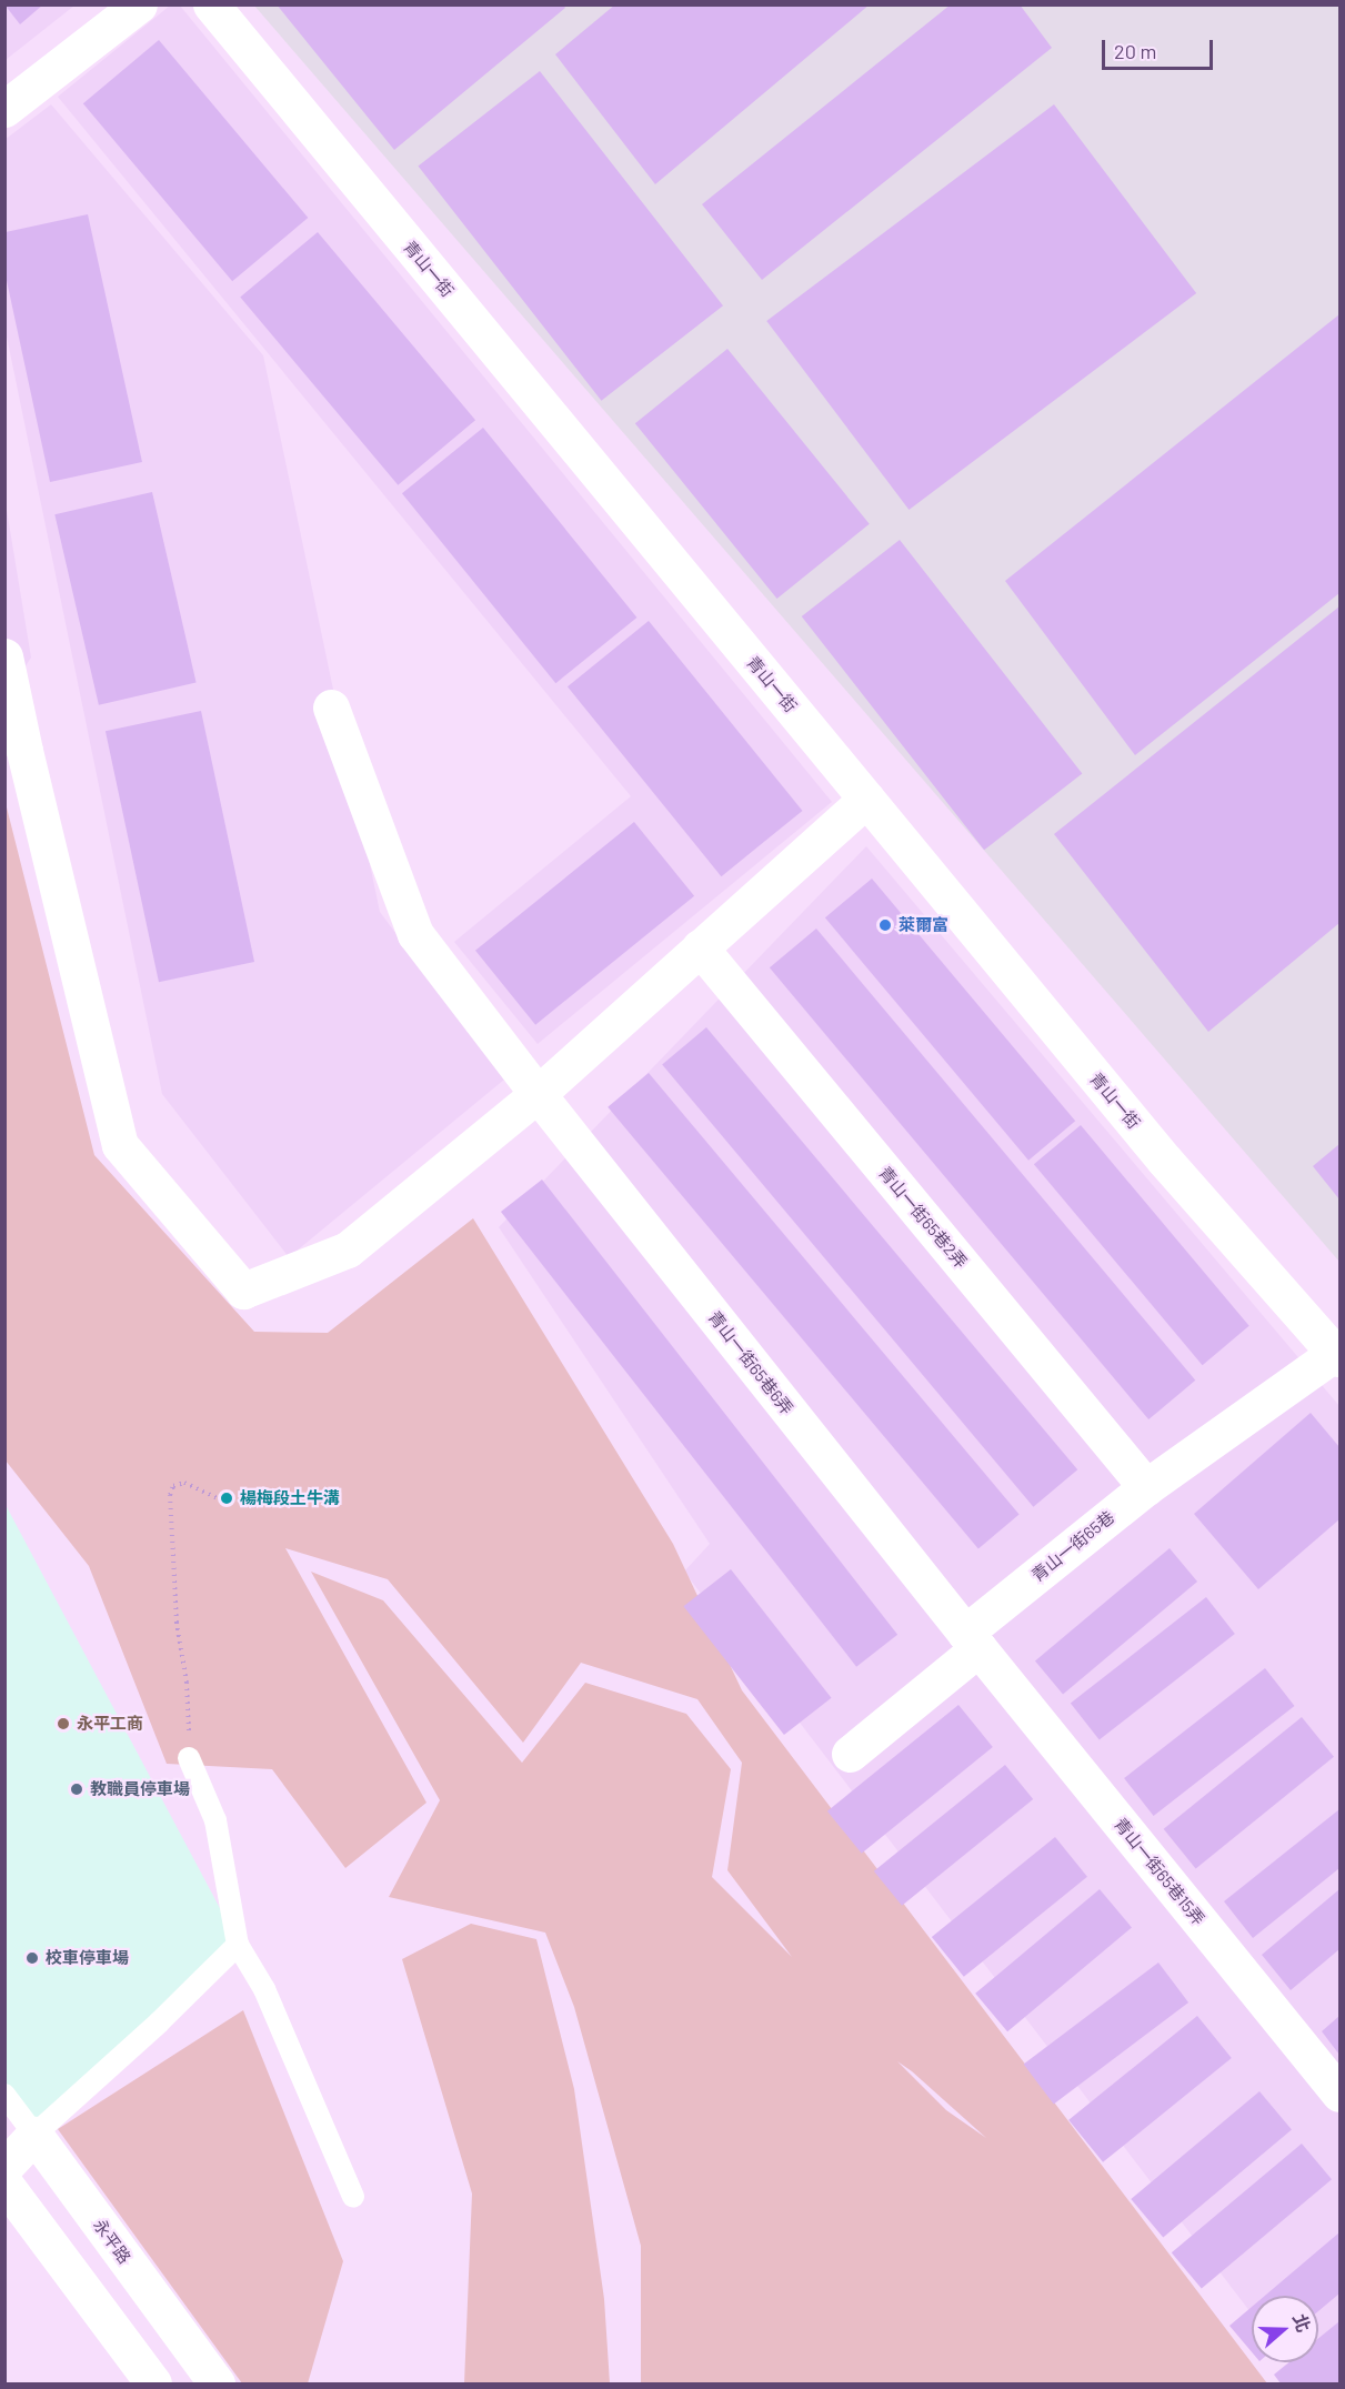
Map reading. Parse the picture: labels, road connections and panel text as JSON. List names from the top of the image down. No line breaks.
{"streets":{"street":["青山一街","青山一街65巷2弄","青山一街65巷6弄","青山一街65巷","青山一街65巷15弄","永平路"]},"crossings":[["青山一街","青山一街65巷"],["青山一街65巷2弄","青山一街65巷"],["青山一街65巷6弄","青山一街65巷"],["青山一街65巷6弄","青山一街65巷15弄"],["青山一街65巷","青山一街65巷15弄"]],"places":["萊爾富","楊梅段土牛溝","永平工商","教職員停車場","校車停車場"],"scale_bar":"20 m","north":"right"}
